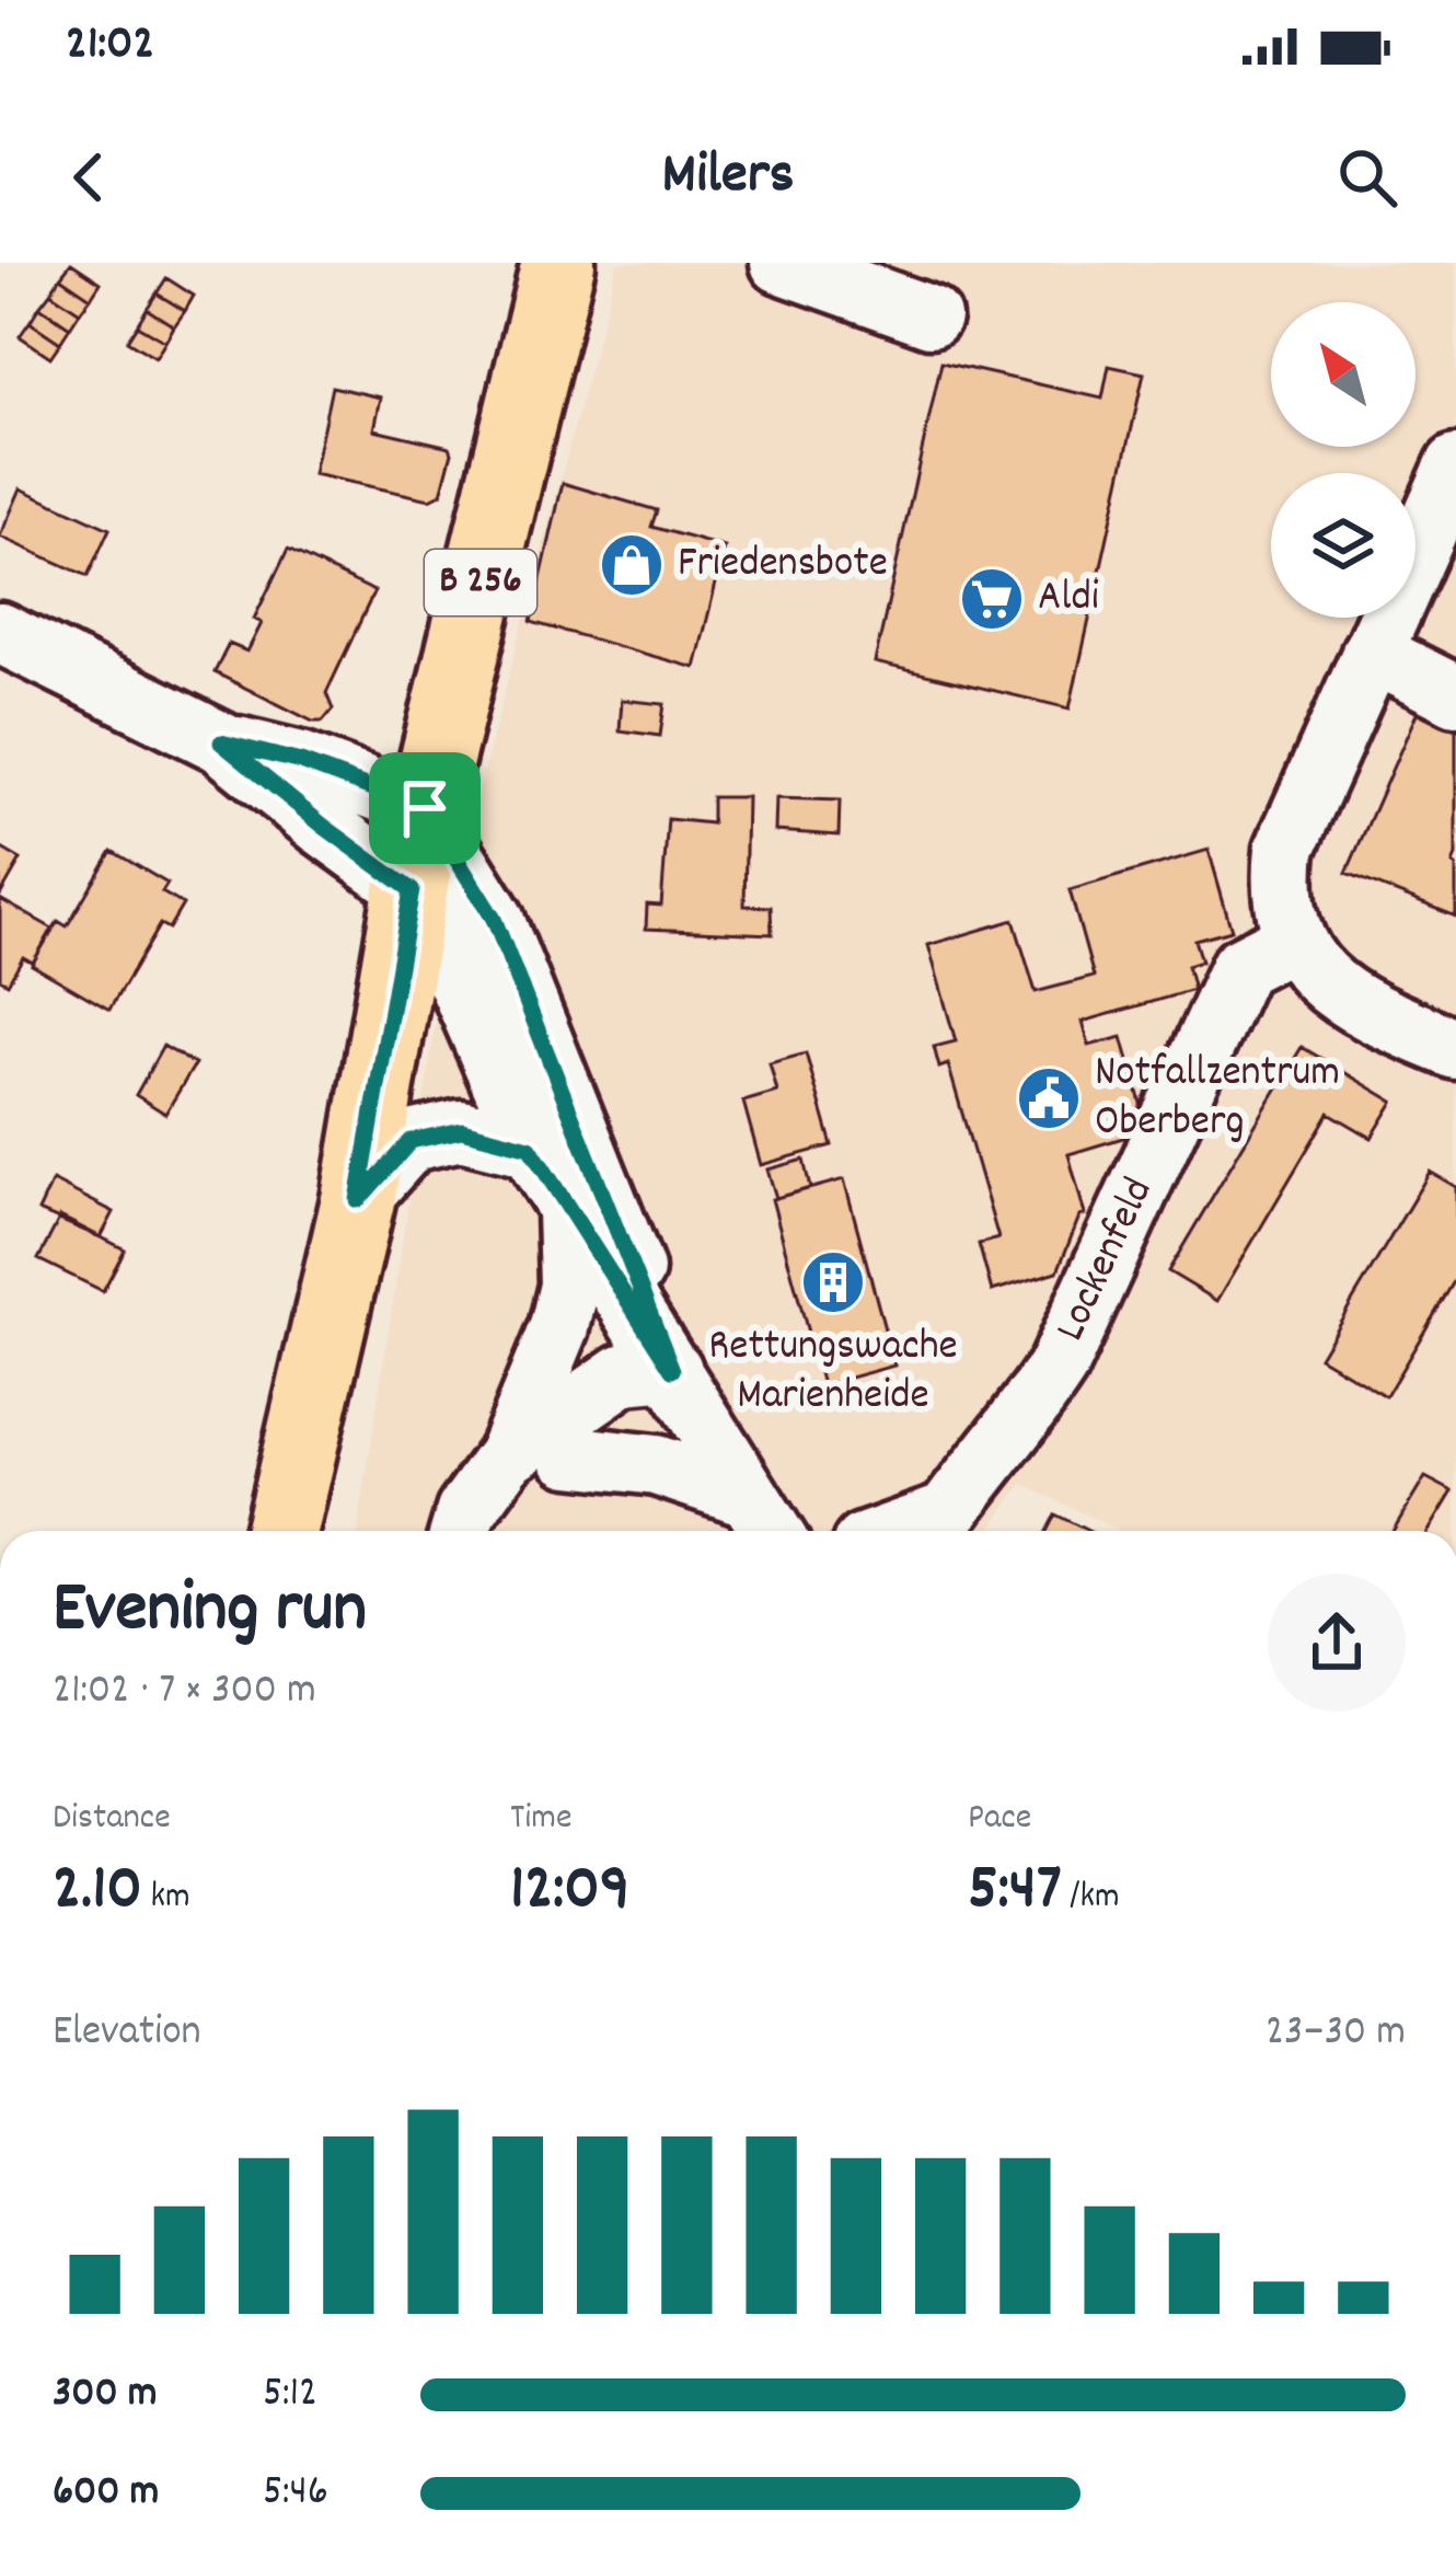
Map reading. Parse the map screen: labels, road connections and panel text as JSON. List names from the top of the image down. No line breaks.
{"streets":{"main road":["B 256"],"street":["Lockenfeld"]},"places":{"shop":["Friedensbote"],"supermarket":["Aldi"],"public building":["Notfallzentrum Oberberg"],"building":["Rettungswache Marienheide"]},"north":"top left","page":{"status":"21:02","header":"Milers","heading":["Evening run","21:02 · 7 × 300 m"],"stats":[["Distance","2.10 km"],["Time","12:09"],["Pace","5:47 /km"]],"chart":["Elevation","23–30 m"],"list":[{"name":"300 m","note":"5:12"},{"name":"600 m","note":"5:46"}]}}
